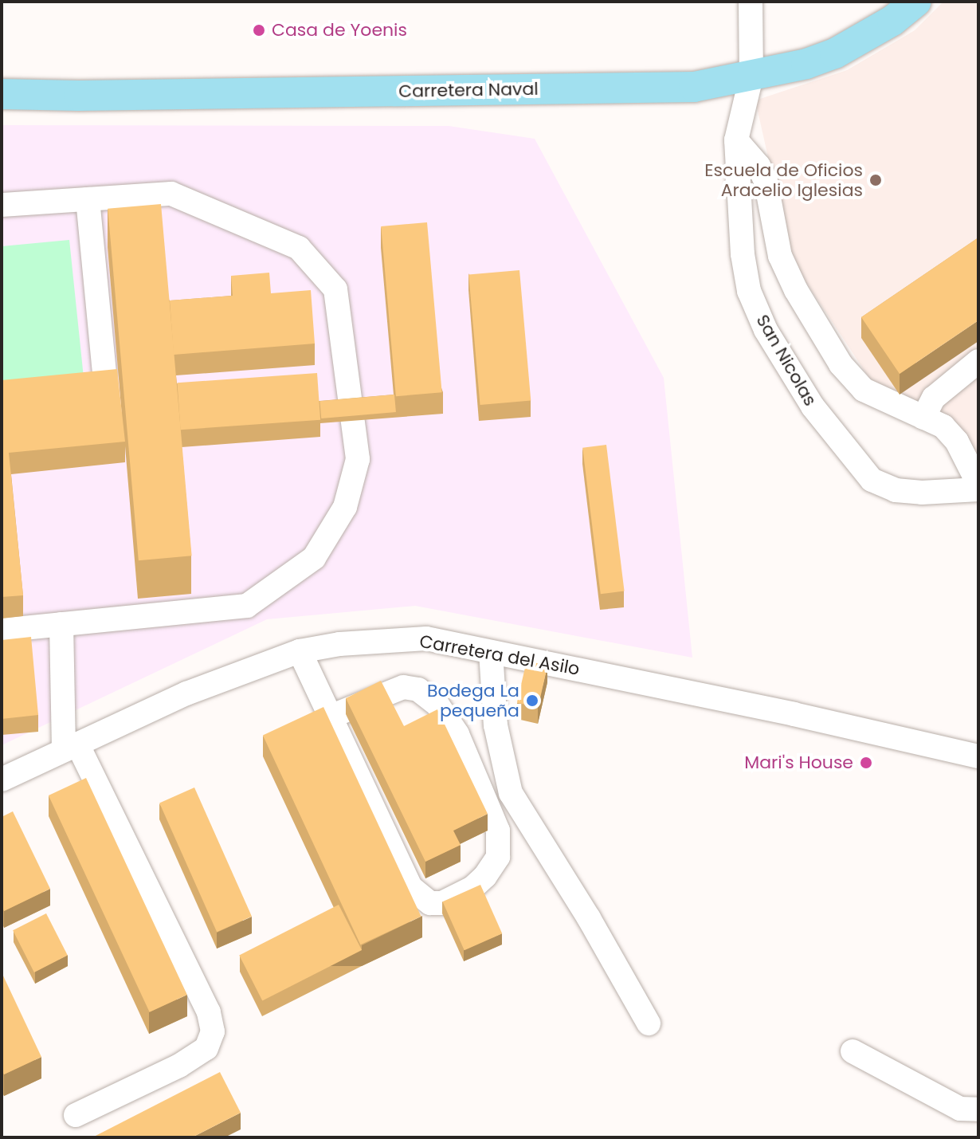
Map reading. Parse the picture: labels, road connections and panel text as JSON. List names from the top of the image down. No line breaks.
{"streets":{"main road":["Carretera Naval"],"street":["San Nicolas","Carretera del Asilo"]},"crossings":[["Carretera Naval","San Nicolas"]],"places":["Casa de Yoenis","Escuela de Oficios Aracelio Iglesias","Bodega La pequeña","Mari's House"]}
